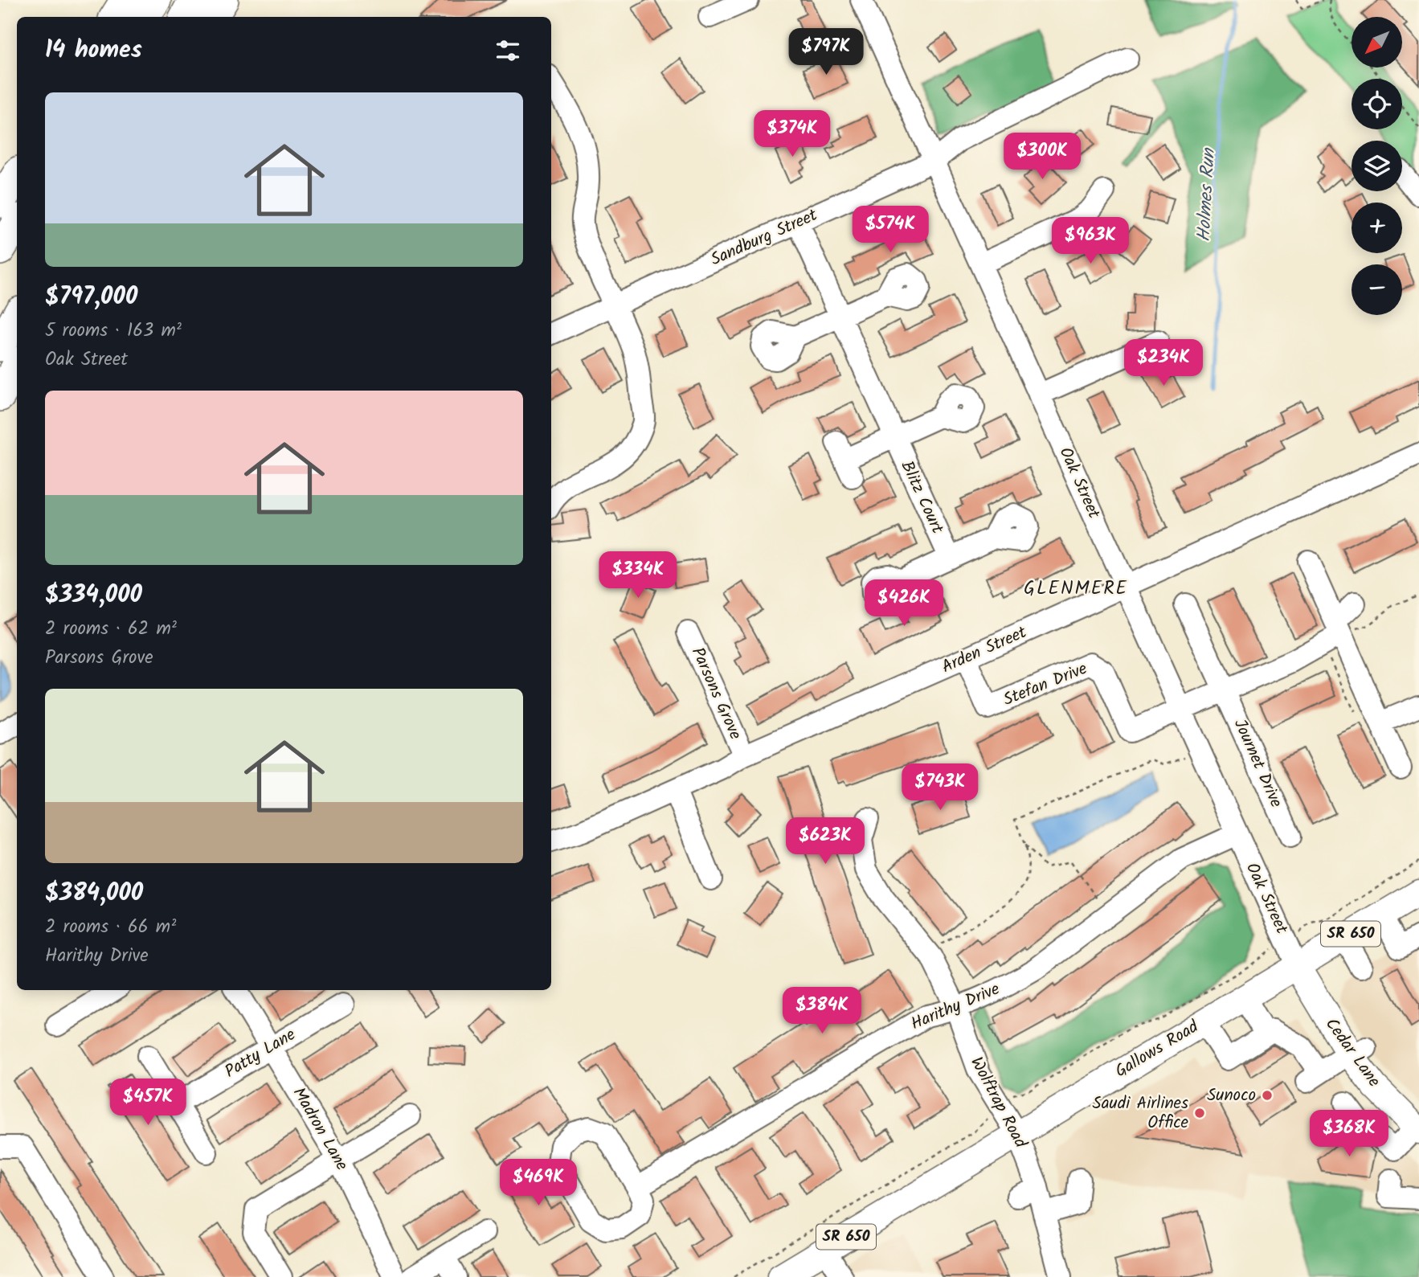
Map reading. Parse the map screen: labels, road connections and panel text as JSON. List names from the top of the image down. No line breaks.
{"streets":{"main road":["SR 650","Gallows Road","Cedar Lane"],"street":["Sandburg Street","Oak Street","Blitz Court","Arden Street","Stefan Drive","Parsons Grove","Journet Drive","Harithy Drive","Patty Lane","Wolftrap Road","Madron Lane"]},"crossings":[["Sandburg Street","Oak Street"],["Sandburg Street","Blitz Court"],["Oak Street","Arden Street"],["Oak Street","Stefan Drive"],["Oak Street","Harithy Drive"],["Oak Street","Gallows Road"],["Oak Street","Cedar Lane"],["Arden Street","Stefan Drive"],["Arden Street","Parsons Grove"],["Harithy Drive","Wolftrap Road"],["Gallows Road","Cedar Lane"],["Gallows Road","Wolftrap Road"],["Patty Lane","Madron Lane"]],"districts":["GLENMERE"],"water":["Holmes Run"],"places":["Sunoco","Saudi Airlines Office"],"north":"bottom left","page":{"map_buttons":["+","−"],"heading":"14 homes","price":["$797K","$374K","$300K","$574K","$963K","$234K","$334K","$426K","$743K","$623K","$384K","$457K","$368K","$469K"],"list":[{"name":"$797,000","note":"5 rooms · 163 m² · Oak Street"},{"name":"$334,000","note":"2 rooms · 62 m² · Parsons Grove"},{"name":"$384,000","note":"2 rooms · 66 m² · Harithy Drive"}]}}
